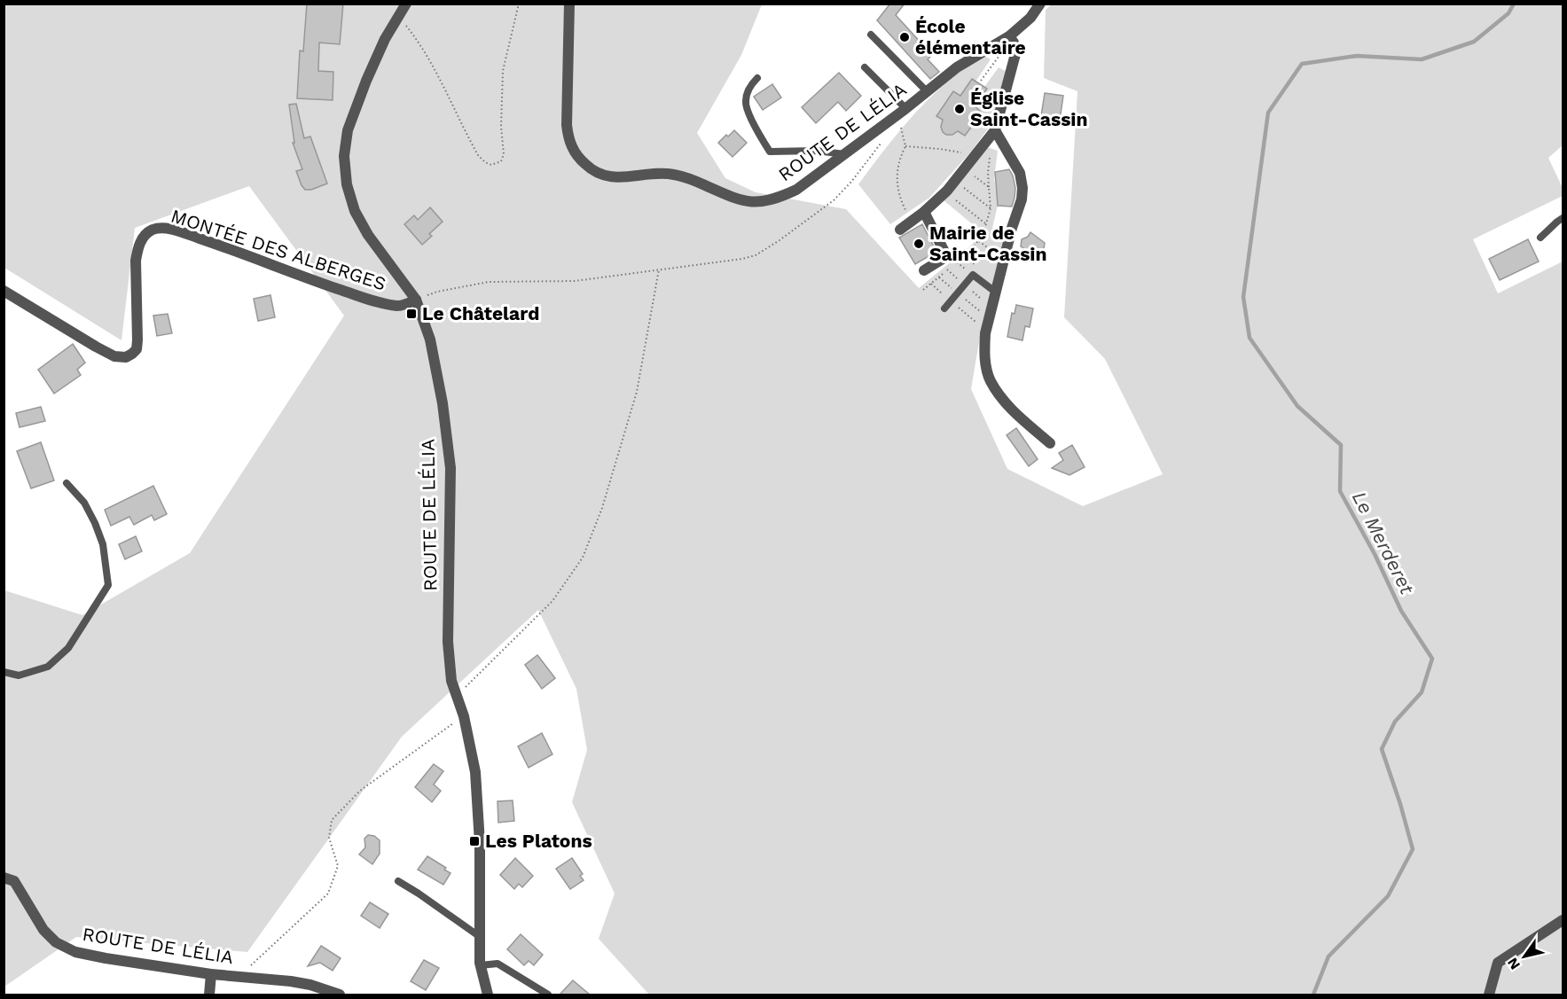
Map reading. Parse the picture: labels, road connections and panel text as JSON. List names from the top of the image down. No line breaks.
{"streets":{"street":["ROUTE DE LÉLIA","MONTÉE DES ALBERGES"]},"crossings":[["ROUTE DE LÉLIA","MONTÉE DES ALBERGES"]],"water":["Le Merderet"],"places":{"other":["École élémentaire","Église Saint-Cassin","Mairie de Saint-Cassin"],"transit":["Le Châtelard","Les Platons"]},"north":"bottom left"}
